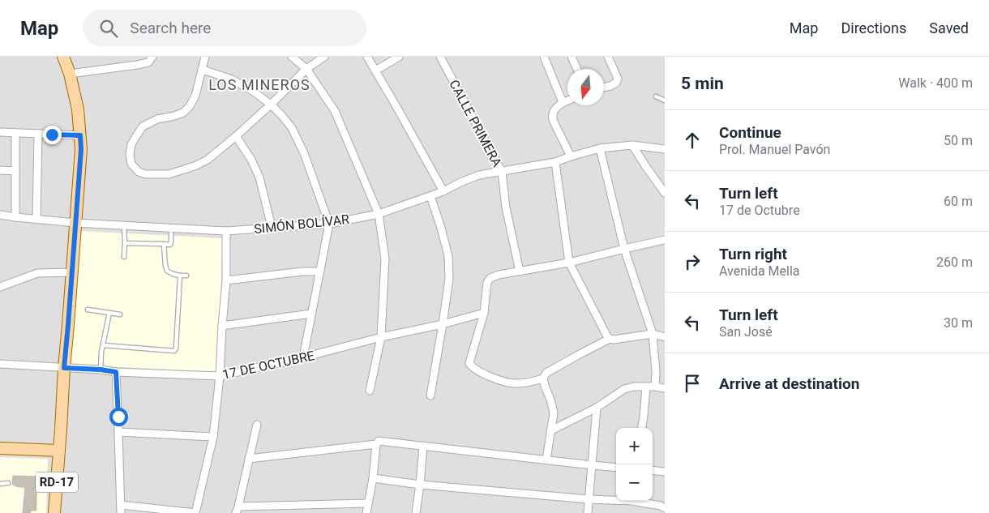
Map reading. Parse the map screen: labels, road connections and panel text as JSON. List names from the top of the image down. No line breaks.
{"streets":{"main road":["RD-17"],"street":["CALLE PRIMERA","SIMÓN BOLÍVAR","17 DE OCTUBRE"]},"crossings":[["CALLE PRIMERA","SIMÓN BOLÍVAR"],["SIMÓN BOLÍVAR","RD-17"],["17 DE OCTUBRE","RD-17"]],"districts":["LOS MINEROS"],"north":"bottom","page":{"header":"Map","search":"Search here","nav":["Map","Directions","Saved"],"heading":["5 min","Walk · 400 m"],"list":[["Continue","Prol. Manuel Pavón","50 m"],["Turn left","17 de Octubre","60 m"],["Turn right","Avenida Mella","260 m"],["Turn left","San José","30 m"],"Arrive at destination"],"map_buttons":["+","−"]}}
